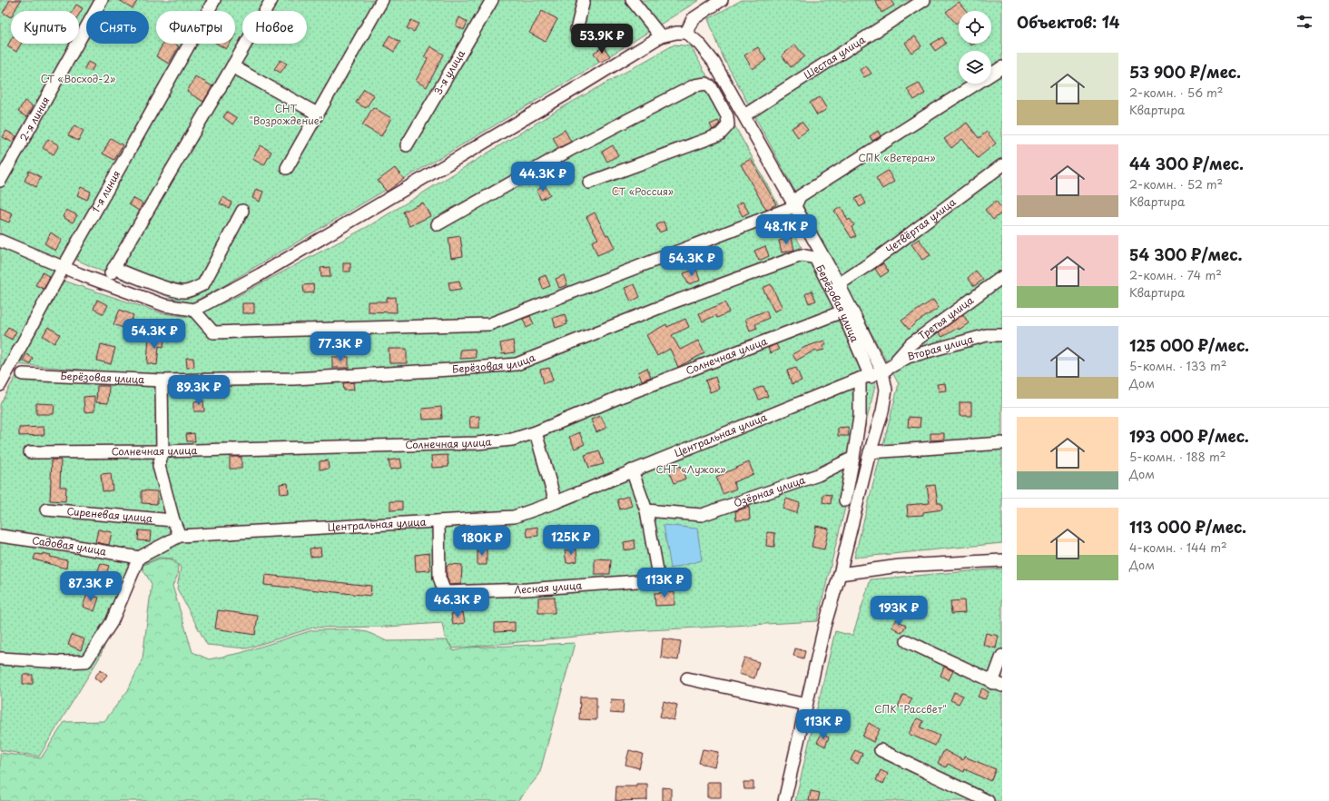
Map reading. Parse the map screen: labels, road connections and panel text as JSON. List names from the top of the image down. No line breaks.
{"streets":{"street":["Шестая улица","3-я улица","2-я линия","1-я линия","Четвёртая улица","Берёзовая улица","Третья улица","Вторая улица","Солнечная улица","Центральная улица","Озёрная улица","Сиреневая улица","Садовая улица","Лесная улица"]},"crossings":[["Берёзовая улица","Солнечная улица"],["Берёзовая улица","Центральная улица"],["Третья улица","Вторая улица"],["Вторая улица","Центральная улица"],["Центральная улица","Садовая улица"],["Центральная улица","Лесная улица"],["Озёрная улица","Лесная улица"]],"parks":["СТ «Восход-2»","СНТ \"Возрождение\"","СПК «Ветеран»","СТ «Россия»","СНТ «Лужок»","СПК \"Рассвет\""],"page":{"heading":"Объектов: 14","chip":["Купить","Снять","Фильтры","Новое"],"price":["53.9K ₽","44.3K ₽","48.1K ₽","54.3K ₽","54.3K ₽","77.3K ₽","89.3K ₽","125K ₽","180K ₽","113K ₽","87.3K ₽","46.3K ₽","193K ₽","113K ₽"],"list":[{"name":"53 900 ₽/мес.","note":"2-комн. · 56 m² · Квартира"},{"name":"44 300 ₽/мес.","note":"2-комн. · 52 m² · Квартира"},{"name":"54 300 ₽/мес.","note":"2-комн. · 74 m² · Квартира"},{"name":"125 000 ₽/мес.","note":"5-комн. · 133 m² · Дом"},{"name":"193 000 ₽/мес.","note":"5-комн. · 188 m² · Дом"},{"name":"113 000 ₽/мес.","note":"4-комн. · 144 m² · Дом"}]}}
